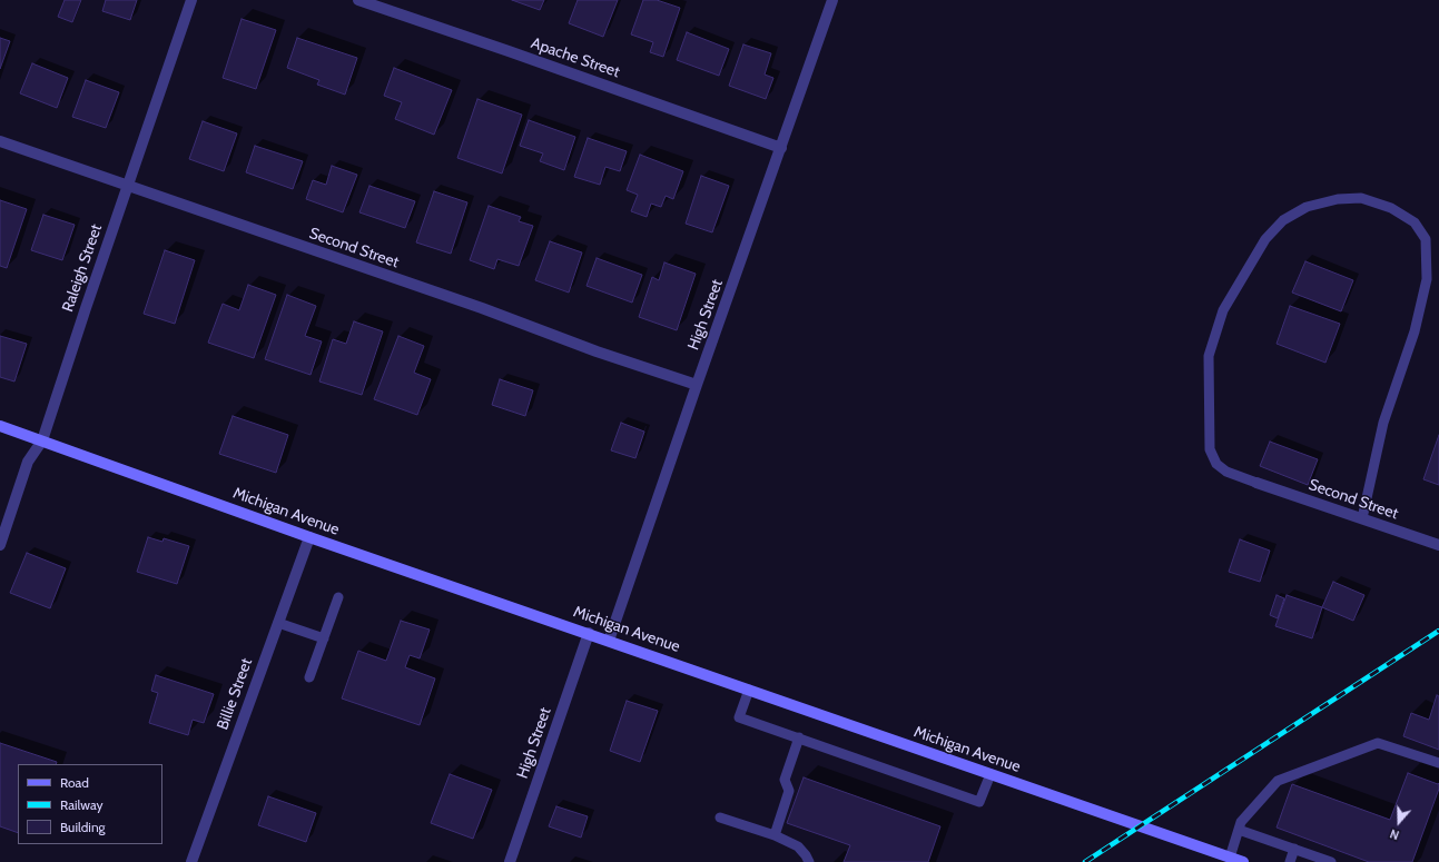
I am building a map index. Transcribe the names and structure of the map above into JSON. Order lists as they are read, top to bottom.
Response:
{
  "streets": {
    "street": [
      "Apache Street",
      "Second Street",
      "Raleigh Street",
      "High Street",
      "Michigan Avenue",
      "Billie Street"
    ]
  },
  "crossings": [
    ["Apache Street", "High Street"],
    ["Second Street", "Raleigh Street"],
    ["Second Street", "High Street"],
    ["Raleigh Street", "Michigan Avenue"],
    ["High Street", "Michigan Avenue"],
    ["Michigan Avenue", "Billie Street"]
  ],
  "legend": ["Road", "Railway", "Building"],
  "north": "bottom"
}
